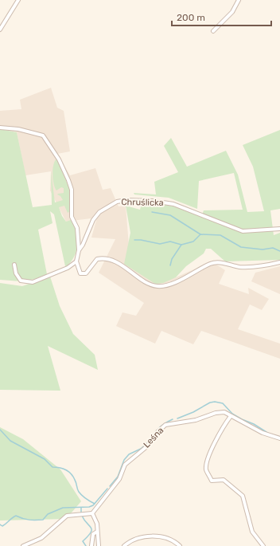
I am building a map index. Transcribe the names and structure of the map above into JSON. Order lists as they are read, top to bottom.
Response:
{
  "streets": {
    "street": ["Chruślicka", "Leśna"]
  },
  "scale_bar": "200 m"
}
